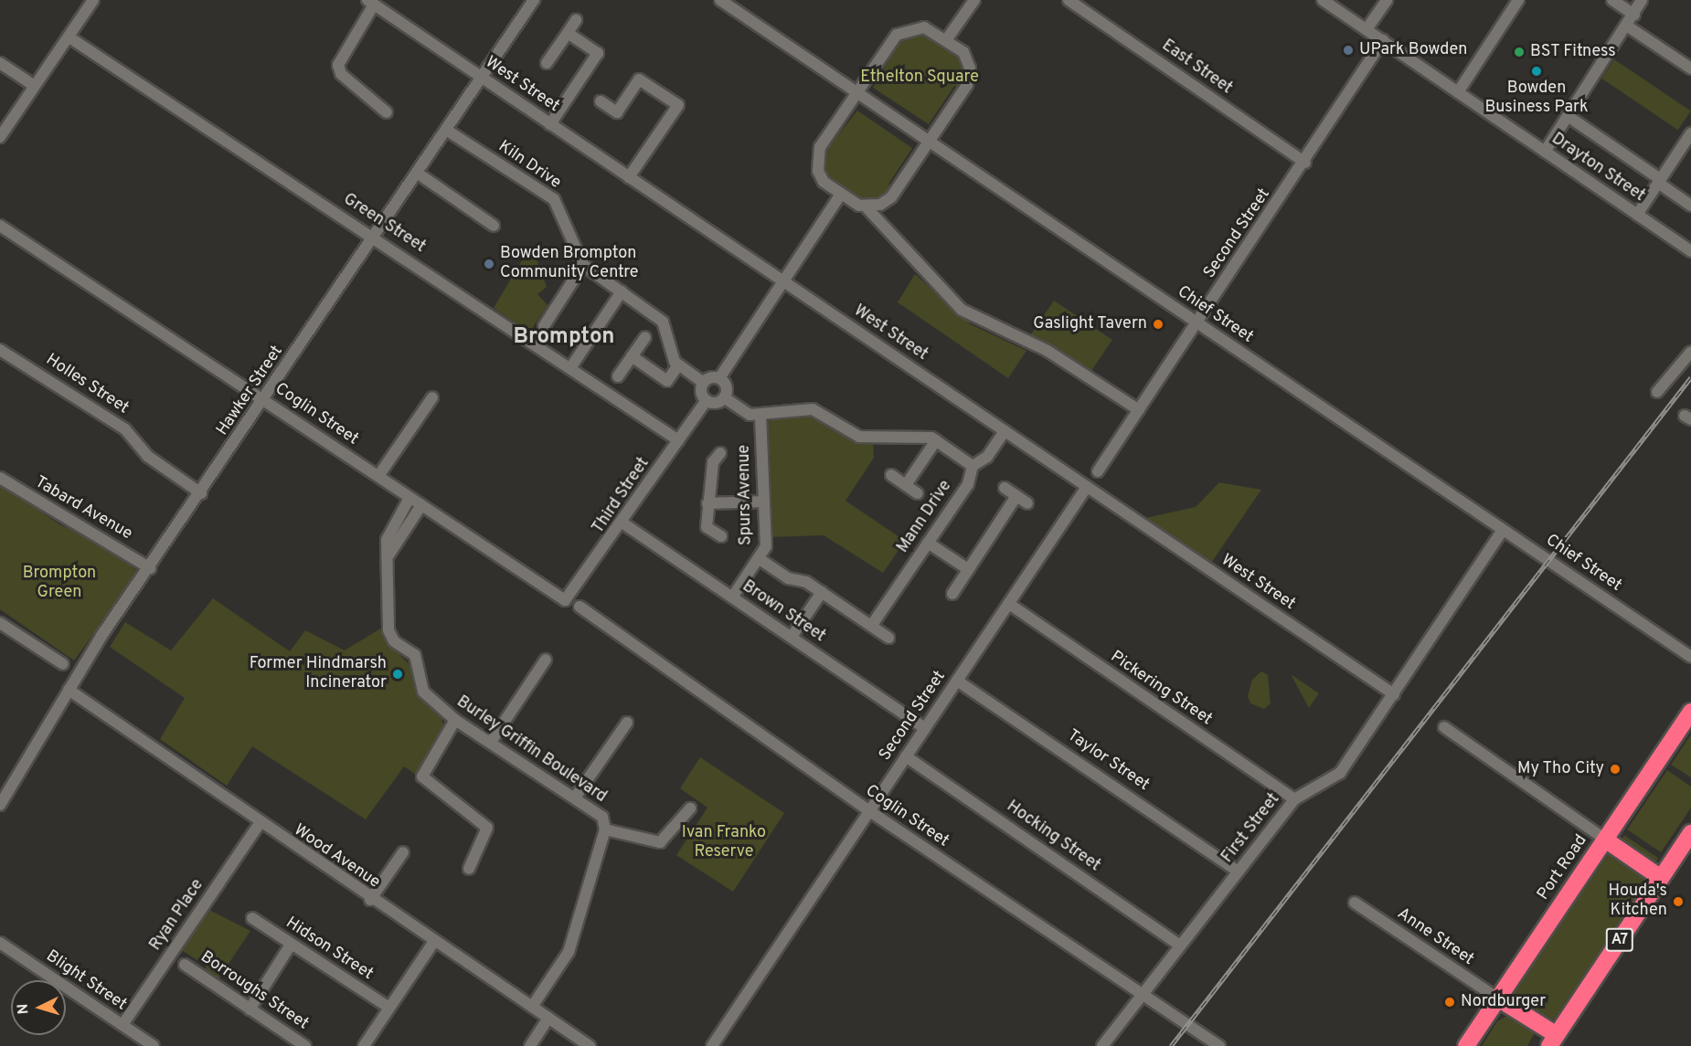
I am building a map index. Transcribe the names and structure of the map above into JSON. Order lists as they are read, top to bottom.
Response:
{
  "streets": {
    "highway": ["Port Road", "A7"],
    "street": [
      "East Street",
      "West Street",
      "Kiln Drive",
      "Drayton Street",
      "Green Street",
      "Second Street",
      "Chief Street",
      "Holles Street",
      "Hawker Street",
      "Coglin Street",
      "Spurs Avenue",
      "Third Street",
      "Tabard Avenue",
      "Mann Drive",
      "Brown Street",
      "Pickering Street",
      "Burley Griffin Boulevard",
      "Taylor Street",
      "First Street",
      "Hocking Street",
      "Wood Avenue",
      "Ryan Place",
      "Anne Street",
      "Hidson Street",
      "Blight Street",
      "Borroughs Street"
    ]
  },
  "crossings": [
    ["East Street", "Second Street"],
    ["West Street", "Second Street"],
    ["West Street", "Hawker Street"],
    ["West Street", "Mann Drive"],
    ["West Street", "First Street"],
    ["Kiln Drive", "Hawker Street"],
    ["Drayton Street", "Second Street"],
    ["Green Street", "Hawker Street"],
    ["Green Street", "Third Street"],
    ["Second Street", "Chief Street"],
    ["Second Street", "Coglin Street"],
    ["Second Street", "Brown Street"],
    ["Second Street", "Pickering Street"],
    ["Second Street", "Taylor Street"],
    ["Second Street", "Hocking Street"],
    ["Chief Street", "First Street"],
    ["Holles Street", "Hawker Street"],
    ["Hawker Street", "Coglin Street"],
    ["Hawker Street", "Tabard Avenue"],
    ["Hawker Street", "Wood Avenue"],
    ["Coglin Street", "Third Street"],
    ["Coglin Street", "Burley Griffin Boulevard"],
    ["Coglin Street", "First Street"],
    ["Spurs Avenue", "Brown Street"],
    ["Third Street", "Brown Street"],
    ["Pickering Street", "First Street"],
    ["Burley Griffin Boulevard", "Wood Avenue"],
    ["Taylor Street", "First Street"],
    ["First Street", "Hocking Street"],
    ["Wood Avenue", "Ryan Place"],
    ["Port Road", "Anne Street"],
    ["Ryan Place", "Blight Street"]
  ],
  "districts": ["Brompton"],
  "parks": ["Ethelton Square", "Brompton Green", "Ivan Franko Reserve"],
  "places": [
    "UPark Bowden",
    "BST Fitness",
    "Bowden Business Park",
    "Bowden Brompton Community Centre",
    "Gaslight Tavern",
    "Former Hindmarsh Incinerator",
    "My Tho City",
    "Houda's Kitchen",
    "Nordburger"
  ],
  "north": "left"
}
